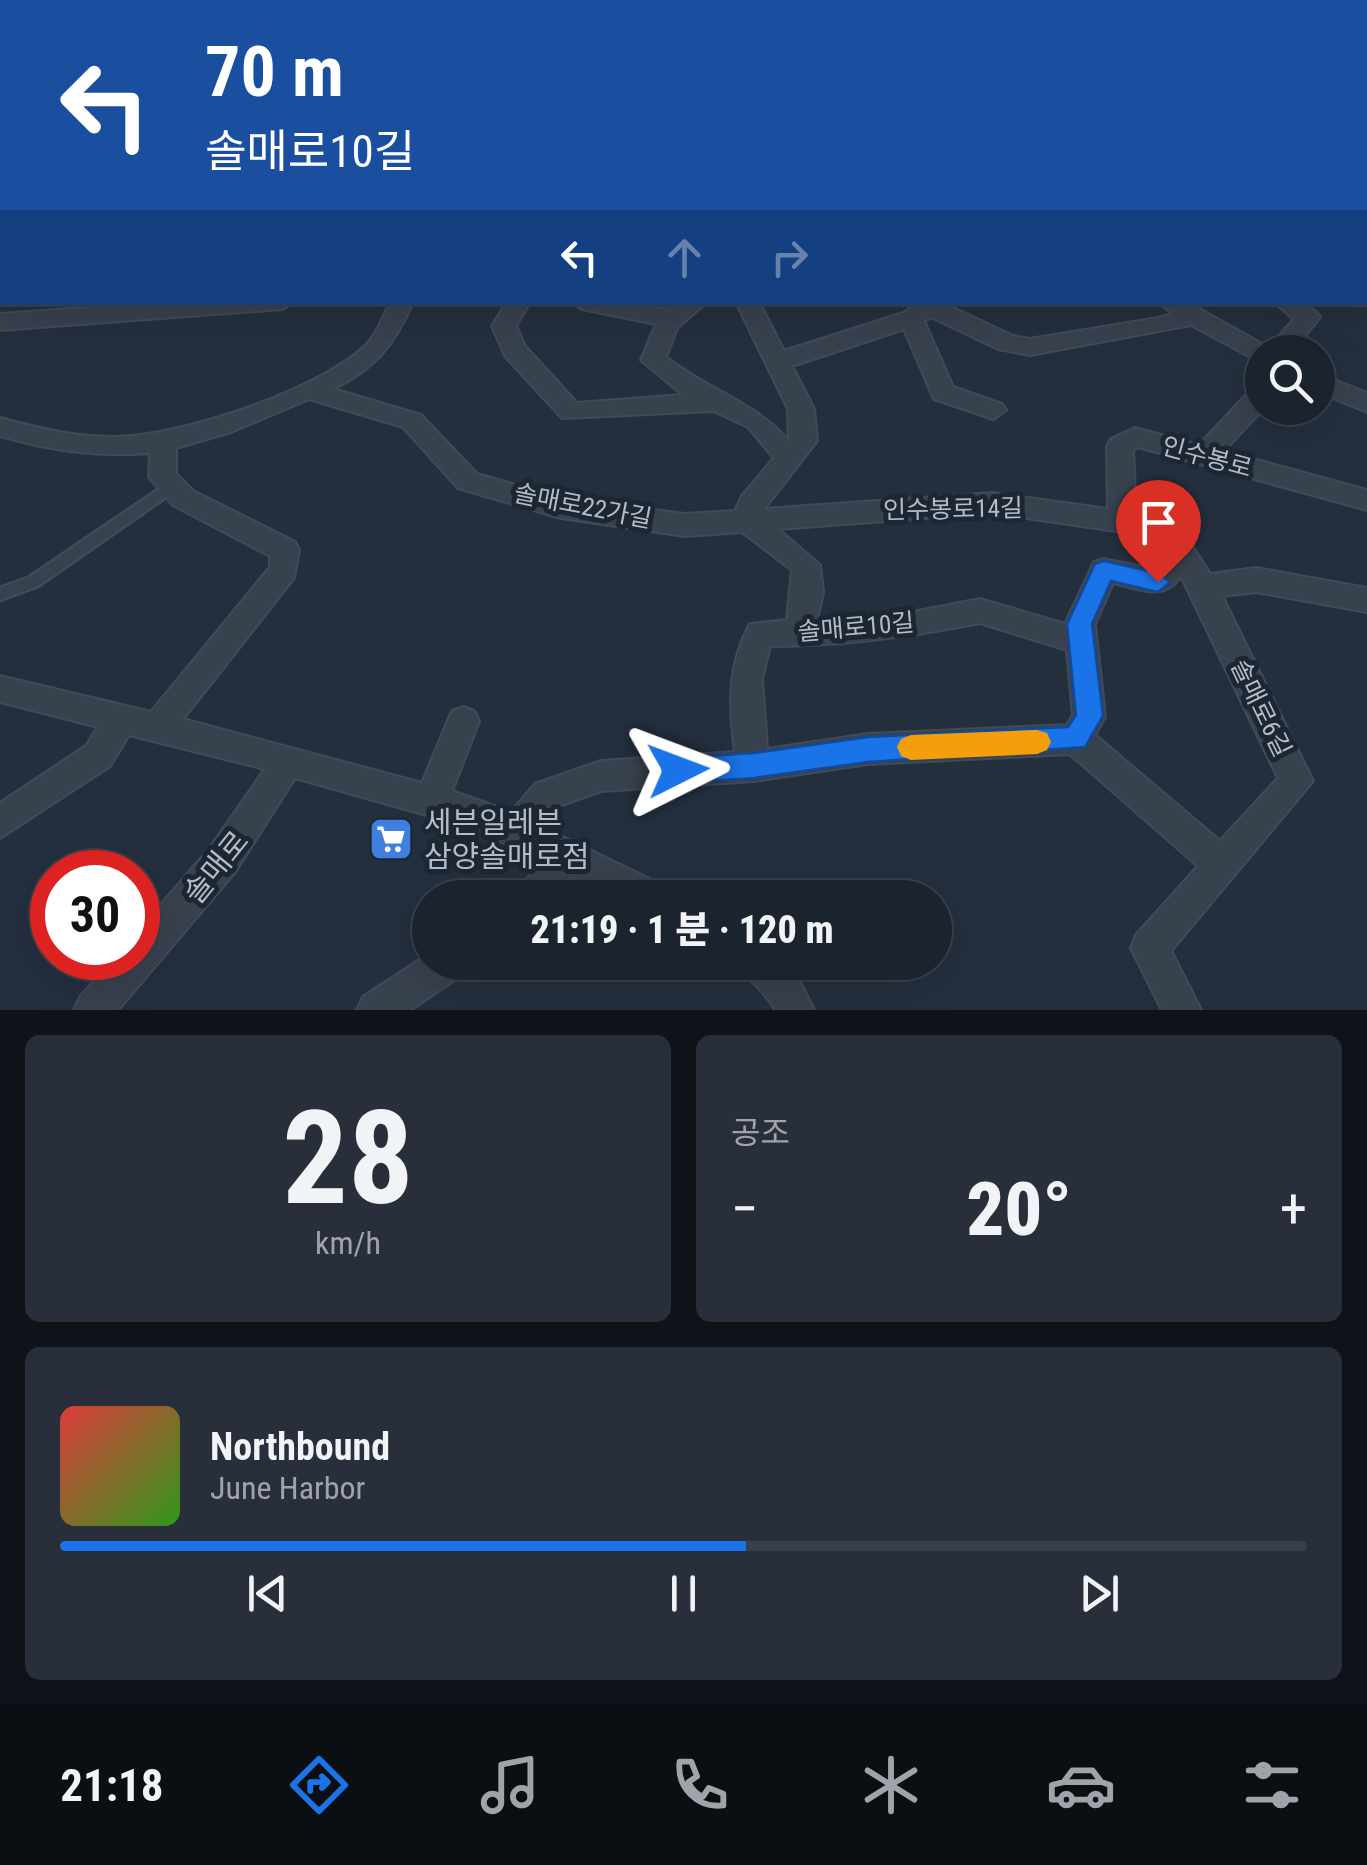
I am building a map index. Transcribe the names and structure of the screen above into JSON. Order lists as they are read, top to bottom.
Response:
{
  "streets": {
    "street": [
      "인수봉로",
      "솔매로22가길",
      "인수봉로14길",
      "솔매로10길",
      "솔매로6길",
      "솔매로"
    ]
  },
  "crossings": [
    ["인수봉로", "인수봉로14길"],
    ["솔매로22가길", "인수봉로14길"],
    ["인수봉로14길", "솔매로6길"]
  ],
  "places": {
    "supermarket": ["세븐일레븐 삼양솔매로점"]
  },
  "page": {
    "turn": ["70 m", "솔매로10길"],
    "limit": "30",
    "trip": "21:19 · 1 분 · 120 m",
    "tile": [
      ["28", "km/h"],
      "공조"
    ],
    "heat": ["−", "20°", "+"],
    "song": ["Northbound", "June Harbor"],
    "tabs": "21:18"
  }
}
